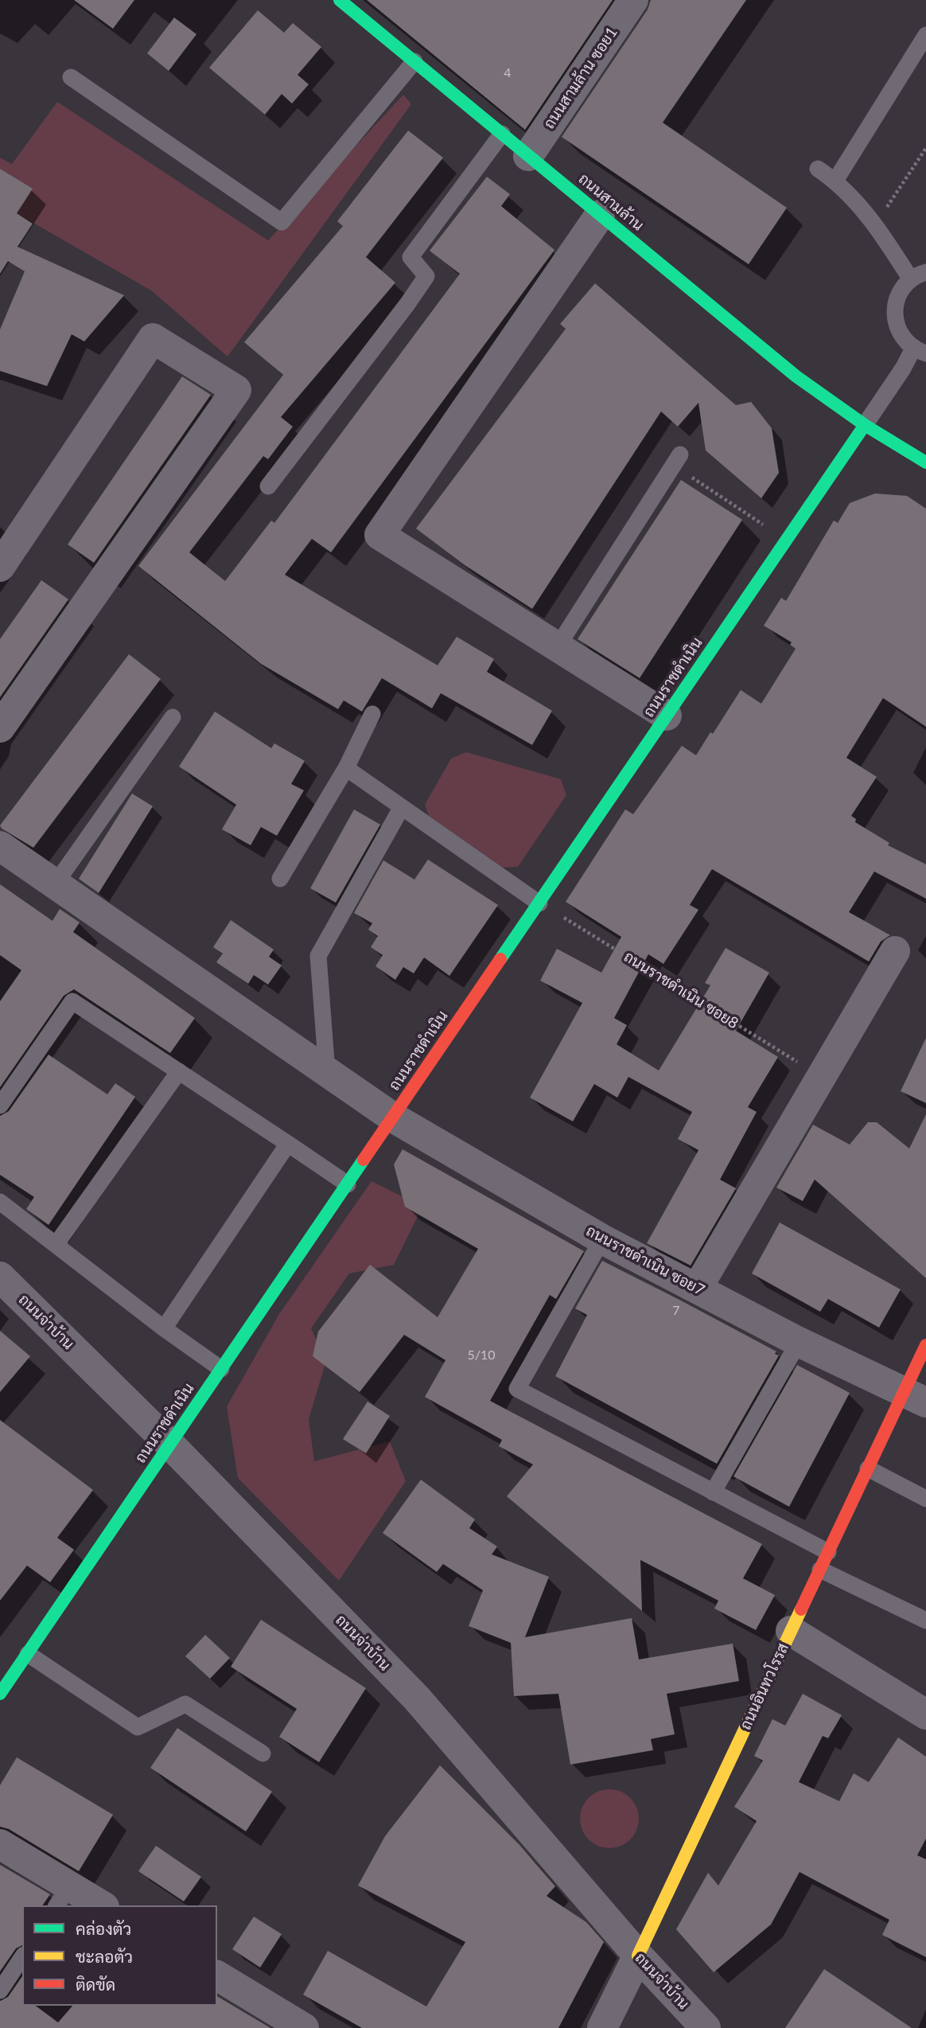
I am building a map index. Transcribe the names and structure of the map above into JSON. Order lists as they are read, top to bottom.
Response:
{
  "streets": {
    "street": [
      "ถนนสามล้าน ซอย1",
      "ถนนสามล้าน",
      "ถนนราชดำเนิน",
      "ถนนราชดำเนิน ซอย7",
      "ถนนจ่าบ้าน",
      "ถนนอินทวโรรส"
    ],
    "path": ["ถนนราชดำเนิน ซอย8"]
  },
  "crossings": [
    ["ถนนสามล้าน ซอย1", "ถนนสามล้าน"],
    ["ถนนสามล้าน", "ถนนราชดำเนิน"],
    ["ถนนราชดำเนิน", "ถนนราชดำเนิน ซอย8"],
    ["ถนนราชดำเนิน", "ถนนราชดำเนิน ซอย7"],
    ["ถนนราชดำเนิน", "ถนนจ่าบ้าน"],
    ["ถนนราชดำเนิน ซอย7", "ถนนอินทวโรรส"],
    ["ถนนจ่าบ้าน", "ถนนอินทวโรรส"]
  ],
  "house_numbers": ["4", "7", "5/10"],
  "legend": ["คล่องตัว", "ชะลอตัว", "ติดขัด"]
}
